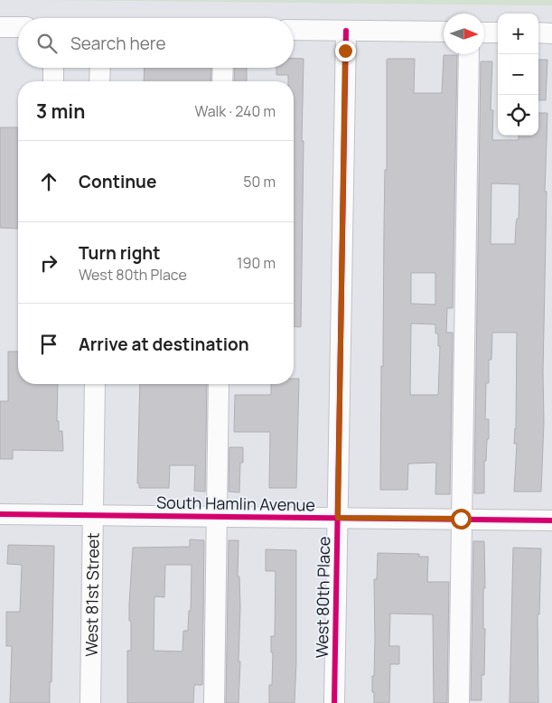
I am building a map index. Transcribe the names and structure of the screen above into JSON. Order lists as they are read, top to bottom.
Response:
{
  "streets": {
    "street": ["South Hamlin Avenue", "West 81st Street", "West 80th Place"]
  },
  "crossings": [
    ["South Hamlin Avenue", "West 81st Street"],
    ["South Hamlin Avenue", "West 80th Place"]
  ],
  "north": "right",
  "page": {
    "map_buttons": ["+", "−"],
    "search": "Search here",
    "heading": ["3 min", "Walk · 240 m"],
    "list": [
      ["Continue", "50 m"],
      ["Turn right", "West 80th Place", "190 m"],
      "Arrive at destination"
    ]
  }
}
